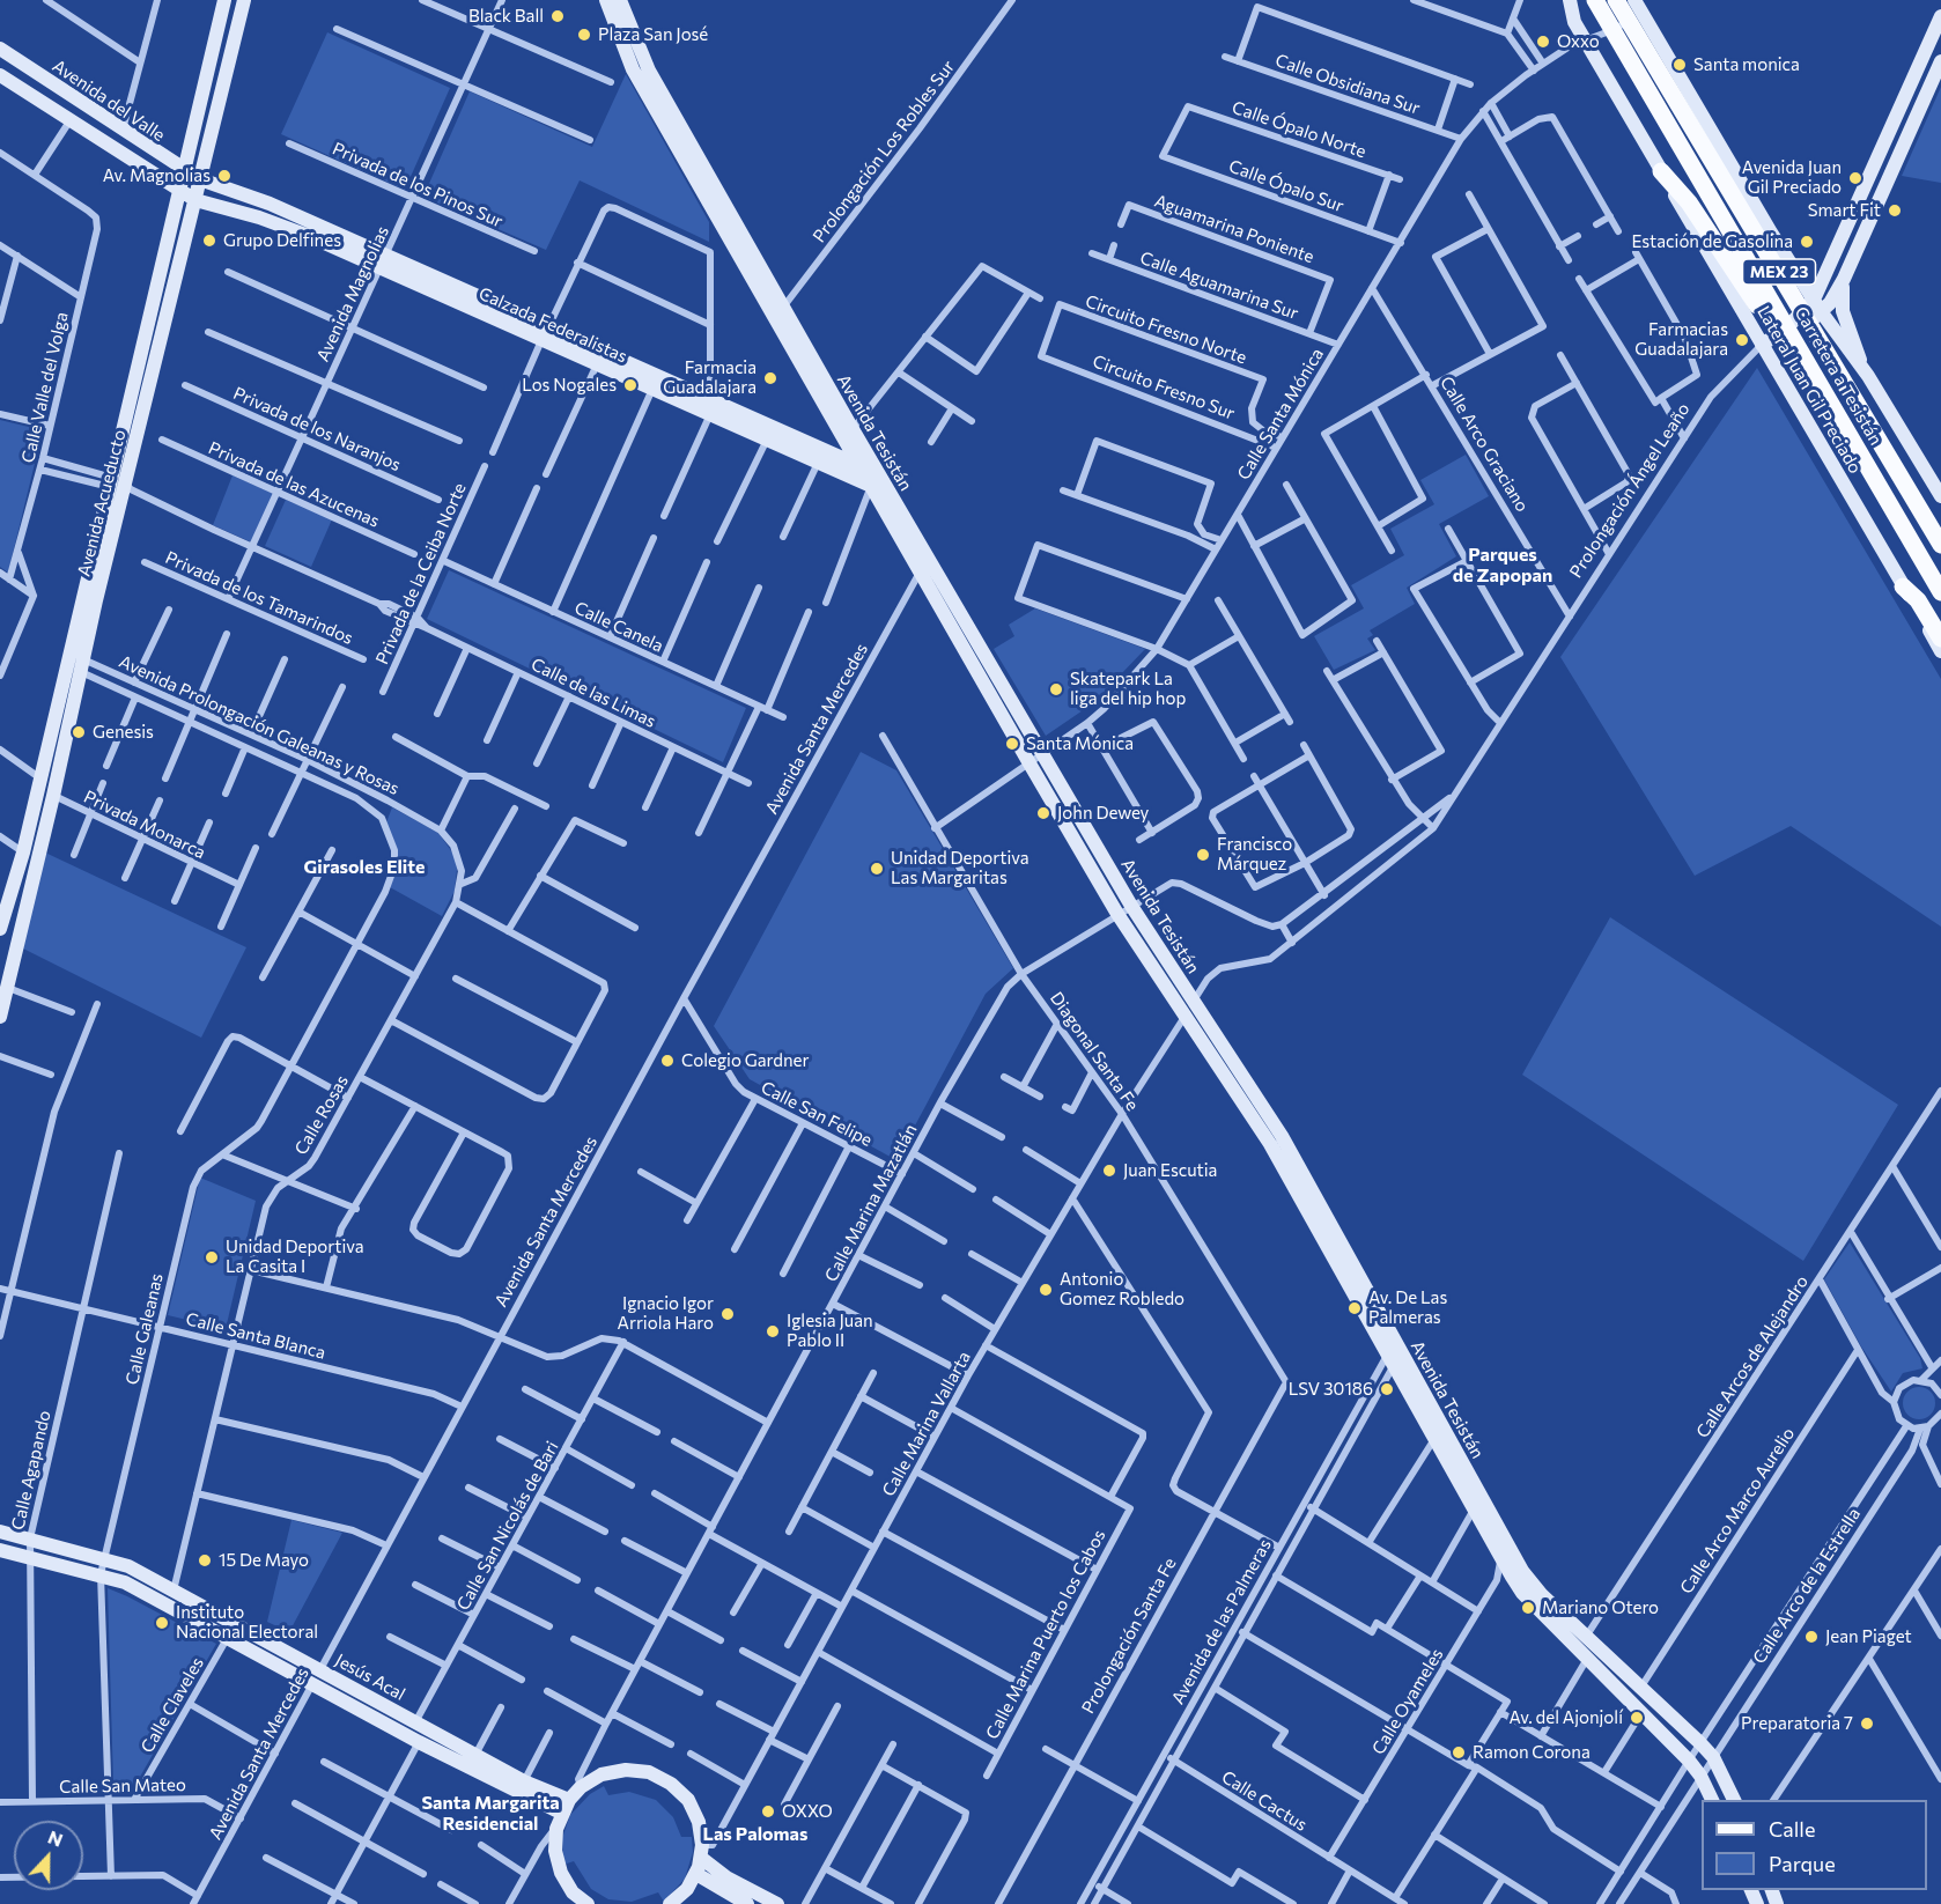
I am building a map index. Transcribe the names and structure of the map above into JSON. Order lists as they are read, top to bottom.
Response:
{
  "streets": {
    "main road": ["MEX 23", "Carretera a Tesistán"],
    "street": [
      "Calle Obsidiana Sur",
      "Avenida del Valle",
      "Calle Ópalo Norte",
      "Prolongación Los Robles Sur",
      "Privada de los Pinos Sur",
      "Calle Ópalo Sur",
      "Aguamarina Poniente",
      "Calle Aguamarina Sur",
      "Avenida Magnolias",
      "Calzada Federalistas",
      "Circuito Fresno Norte",
      "Calle Valle del Volga",
      "Circuito Fresno Sur",
      "Lateral Juan Gil Preciado",
      "Calle Santa Mónica",
      "Privada de los Naranjos",
      "Avenida Tesistán",
      "Calle Arco Graciano",
      "Privada de las Azucenas",
      "Prolongación Ángel Leaño",
      "Avenida Acueducto",
      "Privada de la Ceiba Norte",
      "Privada de los Tamarindos",
      "Calle Canela",
      "Calle de las Limas",
      "Avenida Prolongación Galeanas y Rosas",
      "Avenida Santa Mercedes",
      "Privada Monarca",
      "Diagonal Santa Fe",
      "Calle San Felipe",
      "Calle Rosas",
      "Calle Marina Mazatlán",
      "Calle Galeanas",
      "Calle Santa Blanca",
      "Calle Arcos de Alejandro",
      "Calle Marina Vallarta",
      "Calle Agapando",
      "Calle Arco Marco Aurelio",
      "Calle San Nicolás de Bari",
      "Calle Arco de la Estrella",
      "Avenida de las Palmeras",
      "Calle Marina Puerto los Cabos",
      "Prolongación Santa Fe",
      "Jesús Acal",
      "Calle Oyameles",
      "Calle Claveles",
      "Calle San Mateo",
      "Calle Cactus"
    ]
  },
  "crossings": [
    ["Calle Obsidiana Sur", "Calle Santa Mónica"],
    ["Avenida del Valle", "Calzada Federalistas"],
    ["Avenida del Valle", "Avenida Acueducto"],
    ["Calle Ópalo Norte", "Calle Ópalo Sur"],
    ["Prolongación Los Robles Sur", "Avenida Tesistán"],
    ["Privada de los Pinos Sur", "Avenida Magnolias"],
    ["Calle Ópalo Sur", "Calle Santa Mónica"],
    ["Aguamarina Poniente", "Calle Aguamarina Sur"],
    ["Calle Aguamarina Sur", "Calle Santa Mónica"],
    ["Avenida Magnolias", "Calzada Federalistas"],
    ["Avenida Magnolias", "Privada de los Naranjos"],
    ["Avenida Magnolias", "Privada de las Azucenas"],
    ["Avenida Magnolias", "Privada de los Tamarindos"],
    ["Avenida Magnolias", "Calle de las Limas"],
    ["Calzada Federalistas", "Avenida Tesistán"],
    ["Calzada Federalistas", "Avenida Acueducto"],
    ["Circuito Fresno Norte", "Circuito Fresno Sur"],
    ["Circuito Fresno Norte", "Calle Santa Mónica"],
    ["Carretera a Tesistán", "Calle Santa Mónica"],
    ["Carretera a Tesistán", "Prolongación Ángel Leaño"],
    ["Circuito Fresno Sur", "Calle Santa Mónica"],
    ["Lateral Juan Gil Preciado", "Calle Santa Mónica"],
    ["Lateral Juan Gil Preciado", "Prolongación Ángel Leaño"],
    ["Calle Santa Mónica", "Avenida Tesistán"],
    ["Calle Santa Mónica", "Calle Arco Graciano"],
    ["Calle Santa Mónica", "Diagonal Santa Fe"],
    ["Avenida Tesistán", "Prolongación Ángel Leaño"],
    ["Avenida Tesistán", "Avenida Santa Mercedes"],
    ["Avenida Tesistán", "Calle Marina Mazatlán"],
    ["Avenida Tesistán", "Calle Arcos de Alejandro"],
    ["Avenida Tesistán", "Calle Marina Vallarta"],
    ["Avenida Tesistán", "Calle Arco Marco Aurelio"],
    ["Avenida Tesistán", "Calle Arco de la Estrella"],
    ["Avenida Tesistán", "Avenida de las Palmeras"],
    ["Avenida Tesistán", "Calle Oyameles"],
    ["Calle Arco Graciano", "Prolongación Ángel Leaño"],
    ["Prolongación Ángel Leaño", "Calle Marina Vallarta"],
    ["Avenida Acueducto", "Calle de las Limas"],
    ["Avenida Acueducto", "Avenida Prolongación Galeanas y Rosas"],
    ["Avenida Acueducto", "Privada Monarca"],
    ["Privada de la Ceiba Norte", "Calle Canela"],
    ["Privada de la Ceiba Norte", "Calle de las Limas"],
    ["Avenida Prolongación Galeanas y Rosas", "Calle Rosas"],
    ["Avenida Prolongación Galeanas y Rosas", "Calle Galeanas"],
    ["Avenida Santa Mercedes", "Calle San Felipe"],
    ["Avenida Santa Mercedes", "Calle Santa Blanca"],
    ["Avenida Santa Mercedes", "Jesús Acal"],
    ["Avenida Santa Mercedes", "Calle San Mateo"],
    ["Diagonal Santa Fe", "Calle Marina Mazatlán"],
    ["Diagonal Santa Fe", "Calle Marina Vallarta"],
    ["Diagonal Santa Fe", "Prolongación Santa Fe"],
    ["Calle San Felipe", "Calle Marina Mazatlán"],
    ["Calle Rosas", "Calle Santa Blanca"],
    ["Calle Rosas", "Jesús Acal"],
    ["Calle Galeanas", "Calle Santa Blanca"],
    ["Calle Galeanas", "Jesús Acal"],
    ["Calle Galeanas", "Calle San Mateo"],
    ["Calle Santa Blanca", "Calle Agapando"],
    ["Calle Agapando", "Jesús Acal"],
    ["Calle Agapando", "Calle San Mateo"],
    ["Calle San Nicolás de Bari", "Jesús Acal"],
    ["Avenida de las Palmeras", "Calle Cactus"],
    ["Jesús Acal", "Calle Claveles"],
    ["Calle Oyameles", "Calle Cactus"],
    ["Calle Claveles", "Calle San Mateo"]
  ],
  "districts": [
    "Parques de Zapopan",
    "Girasoles Elite",
    "Santa Margarita Residencial",
    "Las Palomas"
  ],
  "places": [
    "Black Ball",
    "Plaza San José",
    "Oxxo",
    "Santa monica",
    "Av. Magnolias",
    "Avenida Juan Gil Preciado",
    "Smart Fit",
    "Grupo Delfines",
    "Estación de Gasolina",
    "Farmacias Guadalajara",
    "Farmacia Guadalajara",
    "Los Nogales",
    "Skatepark La liga del hip hop",
    "Genesis",
    "Santa Mónica",
    "John Dewey",
    "Francisco Márquez",
    "Unidad Deportiva Las Margaritas",
    "Colegio Gardner",
    "Juan Escutia",
    "Unidad Deportiva La Casita I",
    "Antonio Gomez Robledo",
    "Av. De Las Palmeras",
    "Ignacio Igor Arriola Haro",
    "Iglesia Juan Pablo II",
    "LSV 30186",
    "15 De Mayo",
    "Mariano Otero",
    "Instituto Nacional Electoral",
    "Jean Piaget",
    "Av. del Ajonjolí",
    "Preparatoria 7",
    "Ramon Corona",
    "OXXO"
  ],
  "legend": ["Calle", "Parque"],
  "north": "top"
}
